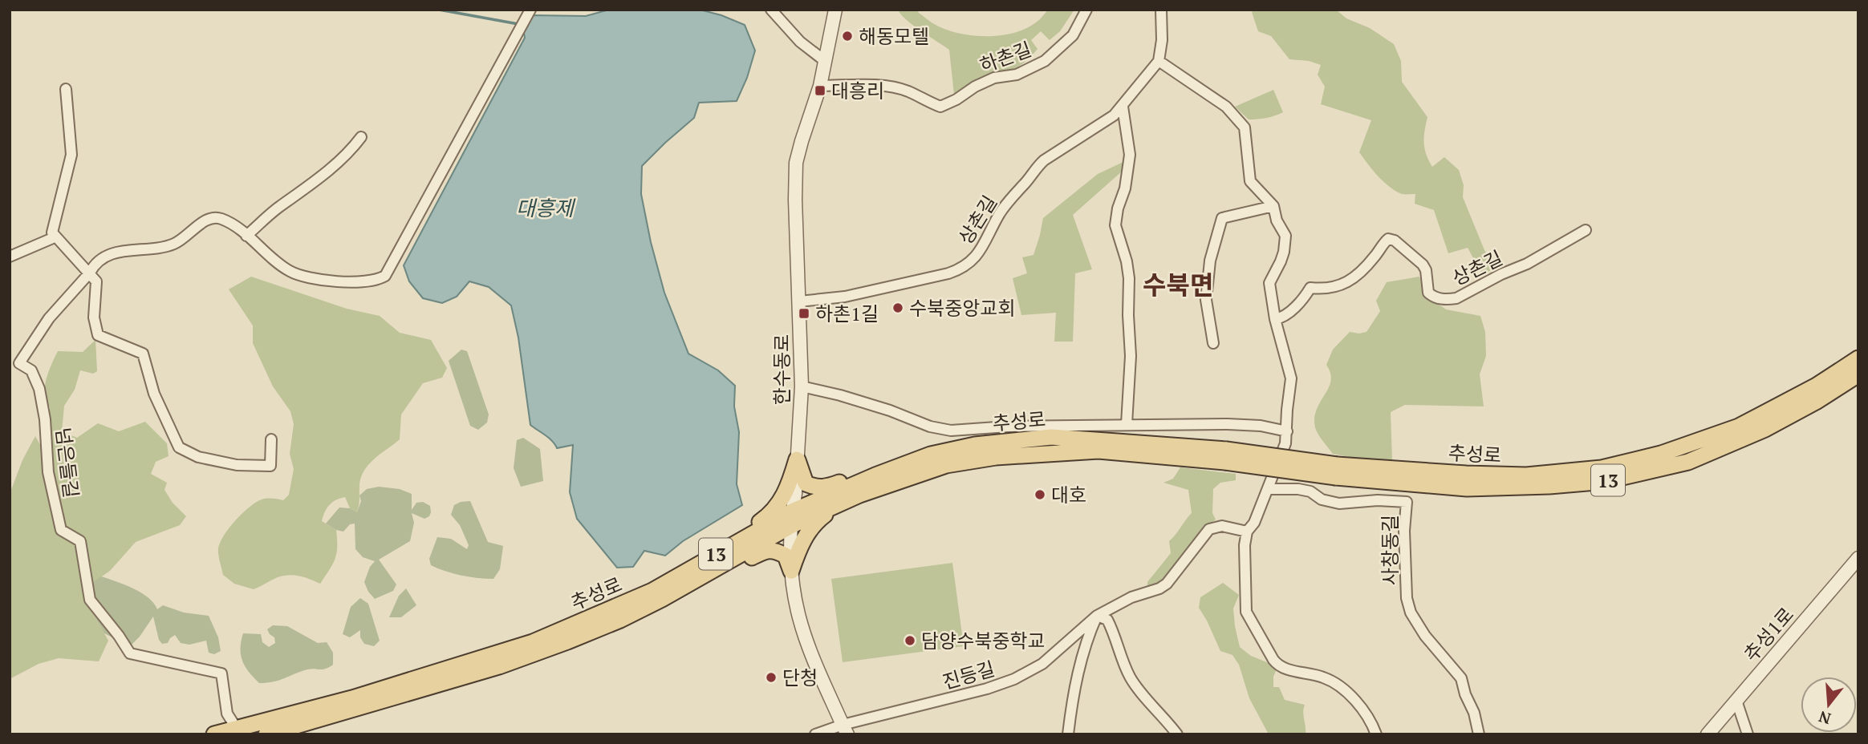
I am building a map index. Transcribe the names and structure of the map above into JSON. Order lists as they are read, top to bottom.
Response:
{
  "streets": {
    "main road": ["추성로", "13"],
    "street": [
      "하촌길",
      "상촌길",
      "한수동로",
      "넘은들길",
      "사창동길",
      "추성1로",
      "진등길"
    ]
  },
  "crossings": [
    ["하촌길", "한수동로"],
    ["상촌길", "한수동로"],
    ["한수동로", "추성로"],
    ["한수동로", "진등길"]
  ],
  "districts": ["수북면"],
  "water": ["대흥제"],
  "places": {
    "other": [
      "해동모텔",
      "수북중앙교회",
      "대호",
      "담양수북중학교",
      "단청"
    ],
    "transit": ["대흥리", "하촌1길"]
  },
  "north": "bottom"
}
